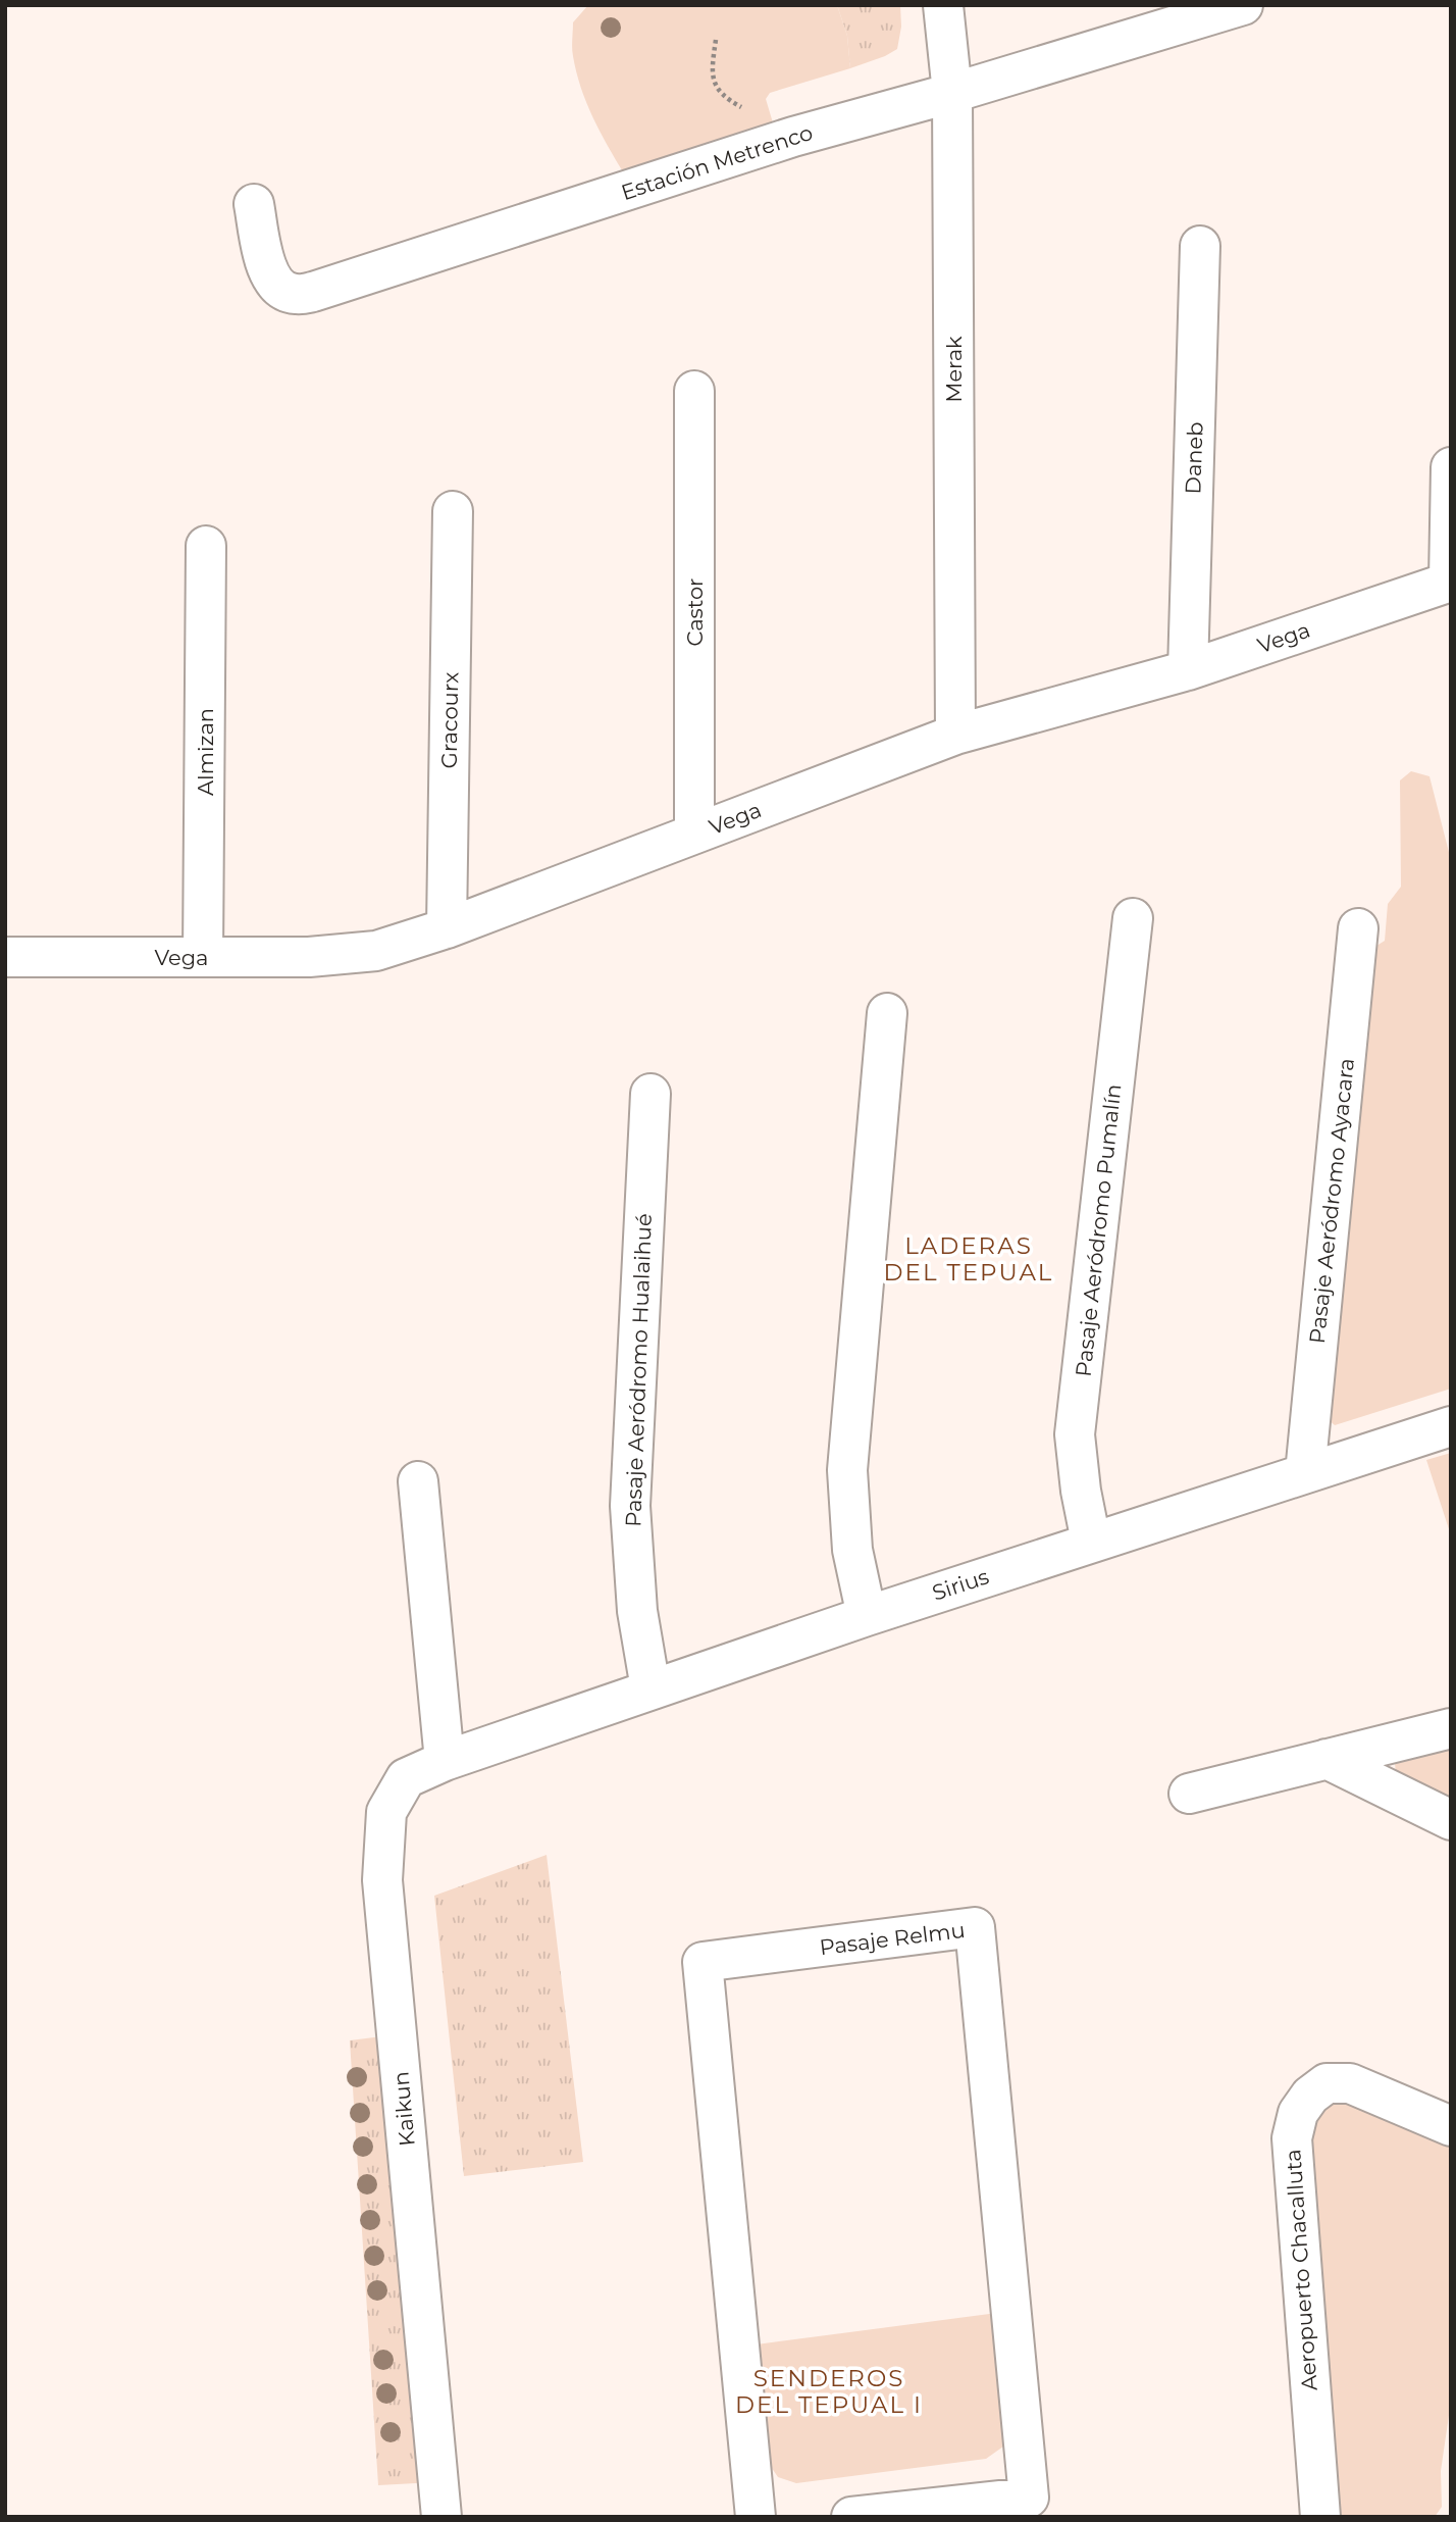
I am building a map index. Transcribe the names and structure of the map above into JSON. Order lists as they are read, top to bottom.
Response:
{
  "streets": {
    "street": [
      "Estación Metrenco",
      "Merak",
      "Daneb",
      "Castor",
      "Vega",
      "Gracourx",
      "Almizan",
      "Pasaje Aeródromo Ayacara",
      "Pasaje Aeródromo Pumalín",
      "Pasaje Aeródromo Hualaihué",
      "Sirius",
      "Pasaje Relmu",
      "Kaikun",
      "Aeropuerto Chacalluta"
    ]
  },
  "crossings": [
    ["Estación Metrenco", "Merak"],
    ["Merak", "Vega"],
    ["Daneb", "Vega"],
    ["Castor", "Vega"],
    ["Vega", "Gracourx"],
    ["Vega", "Almizan"],
    ["Pasaje Aeródromo Ayacara", "Sirius"],
    ["Pasaje Aeródromo Pumalín", "Sirius"],
    ["Pasaje Aeródromo Hualaihué", "Sirius"],
    ["Sirius", "Kaikun"]
  ],
  "districts": ["LADERAS DEL TEPUAL", "SENDEROS DEL TEPUAL I"]
}
